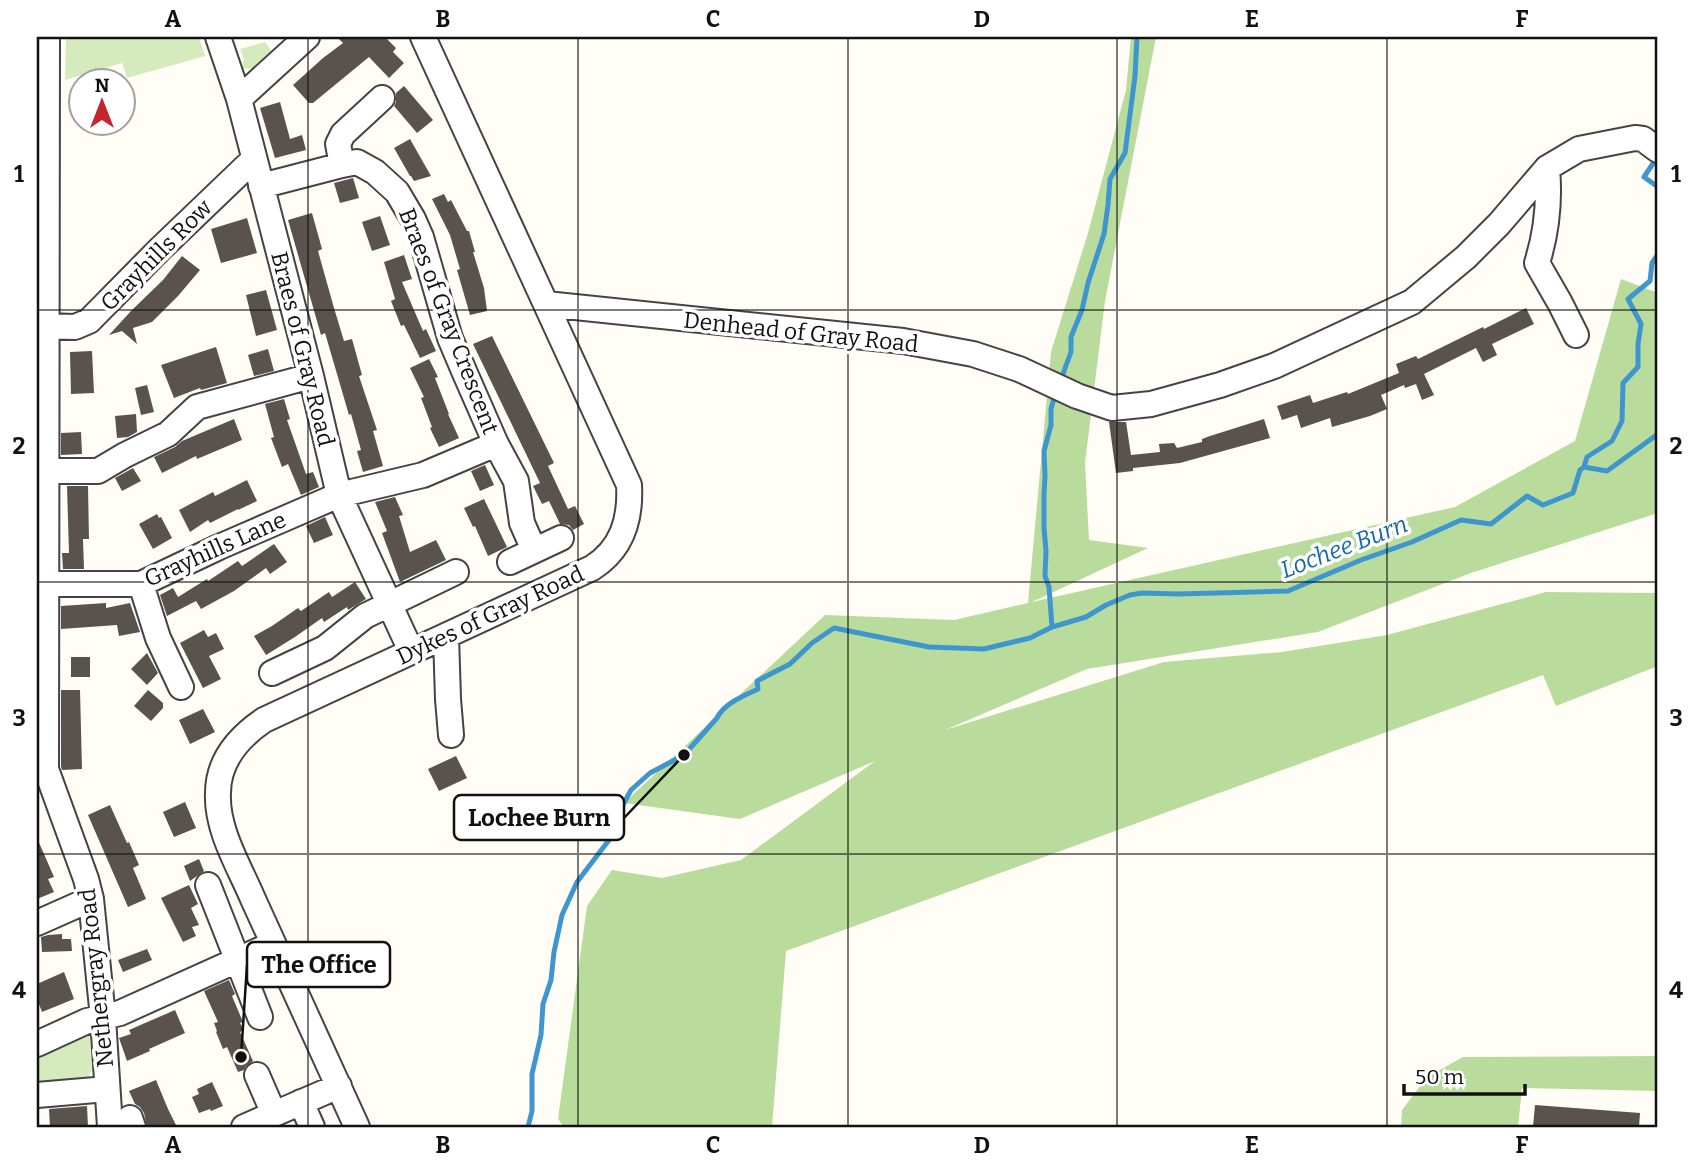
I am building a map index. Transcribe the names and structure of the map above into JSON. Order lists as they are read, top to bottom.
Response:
{
  "streets": {
    "street": [
      "Grayhills Row",
      "Braes of Gray Crescent",
      "Denhead of Gray Road",
      "Braes of Gray Road",
      "Grayhills Lane",
      "Dykes of Gray Road",
      "Nethergray Road"
    ]
  },
  "crossings": [
    ["Grayhills Row", "Braes of Gray Road"],
    ["Grayhills Row", "Nethergray Road"],
    ["Braes of Gray Crescent", "Braes of Gray Road"],
    ["Braes of Gray Crescent", "Grayhills Lane"],
    ["Denhead of Gray Road", "Dykes of Gray Road"],
    ["Braes of Gray Road", "Grayhills Lane"],
    ["Braes of Gray Road", "Dykes of Gray Road"],
    ["Grayhills Lane", "Nethergray Road"]
  ],
  "water": ["Lochee Burn"],
  "places": ["Lochee Burn", "The Office"],
  "scale_bar": "50 m",
  "north": "top",
  "grid": {
    "columns": [
      "A",
      "B",
      "C",
      "D",
      "E",
      "F"
    ],
    "rows": [
      "1",
      "2",
      "3",
      "4"
    ]
  }
}
